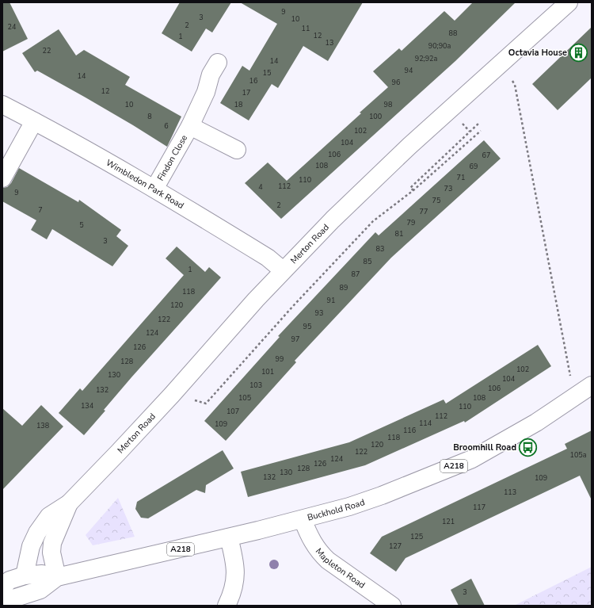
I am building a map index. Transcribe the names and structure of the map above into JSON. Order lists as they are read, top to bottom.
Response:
{
  "streets": {
    "street": [
      "Findon Close",
      "Wimbledon Park Road",
      "Merton Road",
      "A218",
      "Buckhold Road",
      "Mapleton Road"
    ]
  },
  "crossings": [
    ["Findon Close", "Wimbledon Park Road"],
    ["Wimbledon Park Road", "Merton Road"],
    ["Merton Road", "A218"],
    ["Merton Road", "Buckhold Road"],
    ["A218", "Buckhold Road"],
    ["Buckhold Road", "Mapleton Road"]
  ],
  "places": {
    "building": ["Octavia House"],
    "bus stop": ["Broomhill Road"]
  },
  "house_numbers": [
    "9",
    "3",
    "10",
    "2",
    "24",
    "11",
    "88",
    "12",
    "1",
    "13",
    "90;90a",
    "22",
    "92;92a",
    "14",
    "94",
    "15",
    "14",
    "16",
    "96",
    "12",
    "17",
    "10",
    "18",
    "98",
    "8",
    "100",
    "6",
    "102",
    "104",
    "106",
    "67",
    "108",
    "69",
    "71",
    "110",
    "112",
    "4",
    "73",
    "9",
    "75",
    "2",
    "7",
    "77",
    "79",
    "5",
    "81",
    "3",
    "83",
    "85",
    "1",
    "87",
    "89",
    "118",
    "91",
    "120",
    "93",
    "122",
    "95",
    "124",
    "97",
    "126",
    "99",
    "128",
    "102",
    "101",
    "130",
    "104",
    "103",
    "106",
    "132",
    "105",
    "108",
    "134",
    "110",
    "107",
    "112",
    "114",
    "109",
    "138",
    "116",
    "118",
    "120",
    "122",
    "105a",
    "124",
    "126",
    "128",
    "130",
    "132",
    "109",
    "113",
    "117",
    "121",
    "125",
    "127",
    "3"
  ]
}
